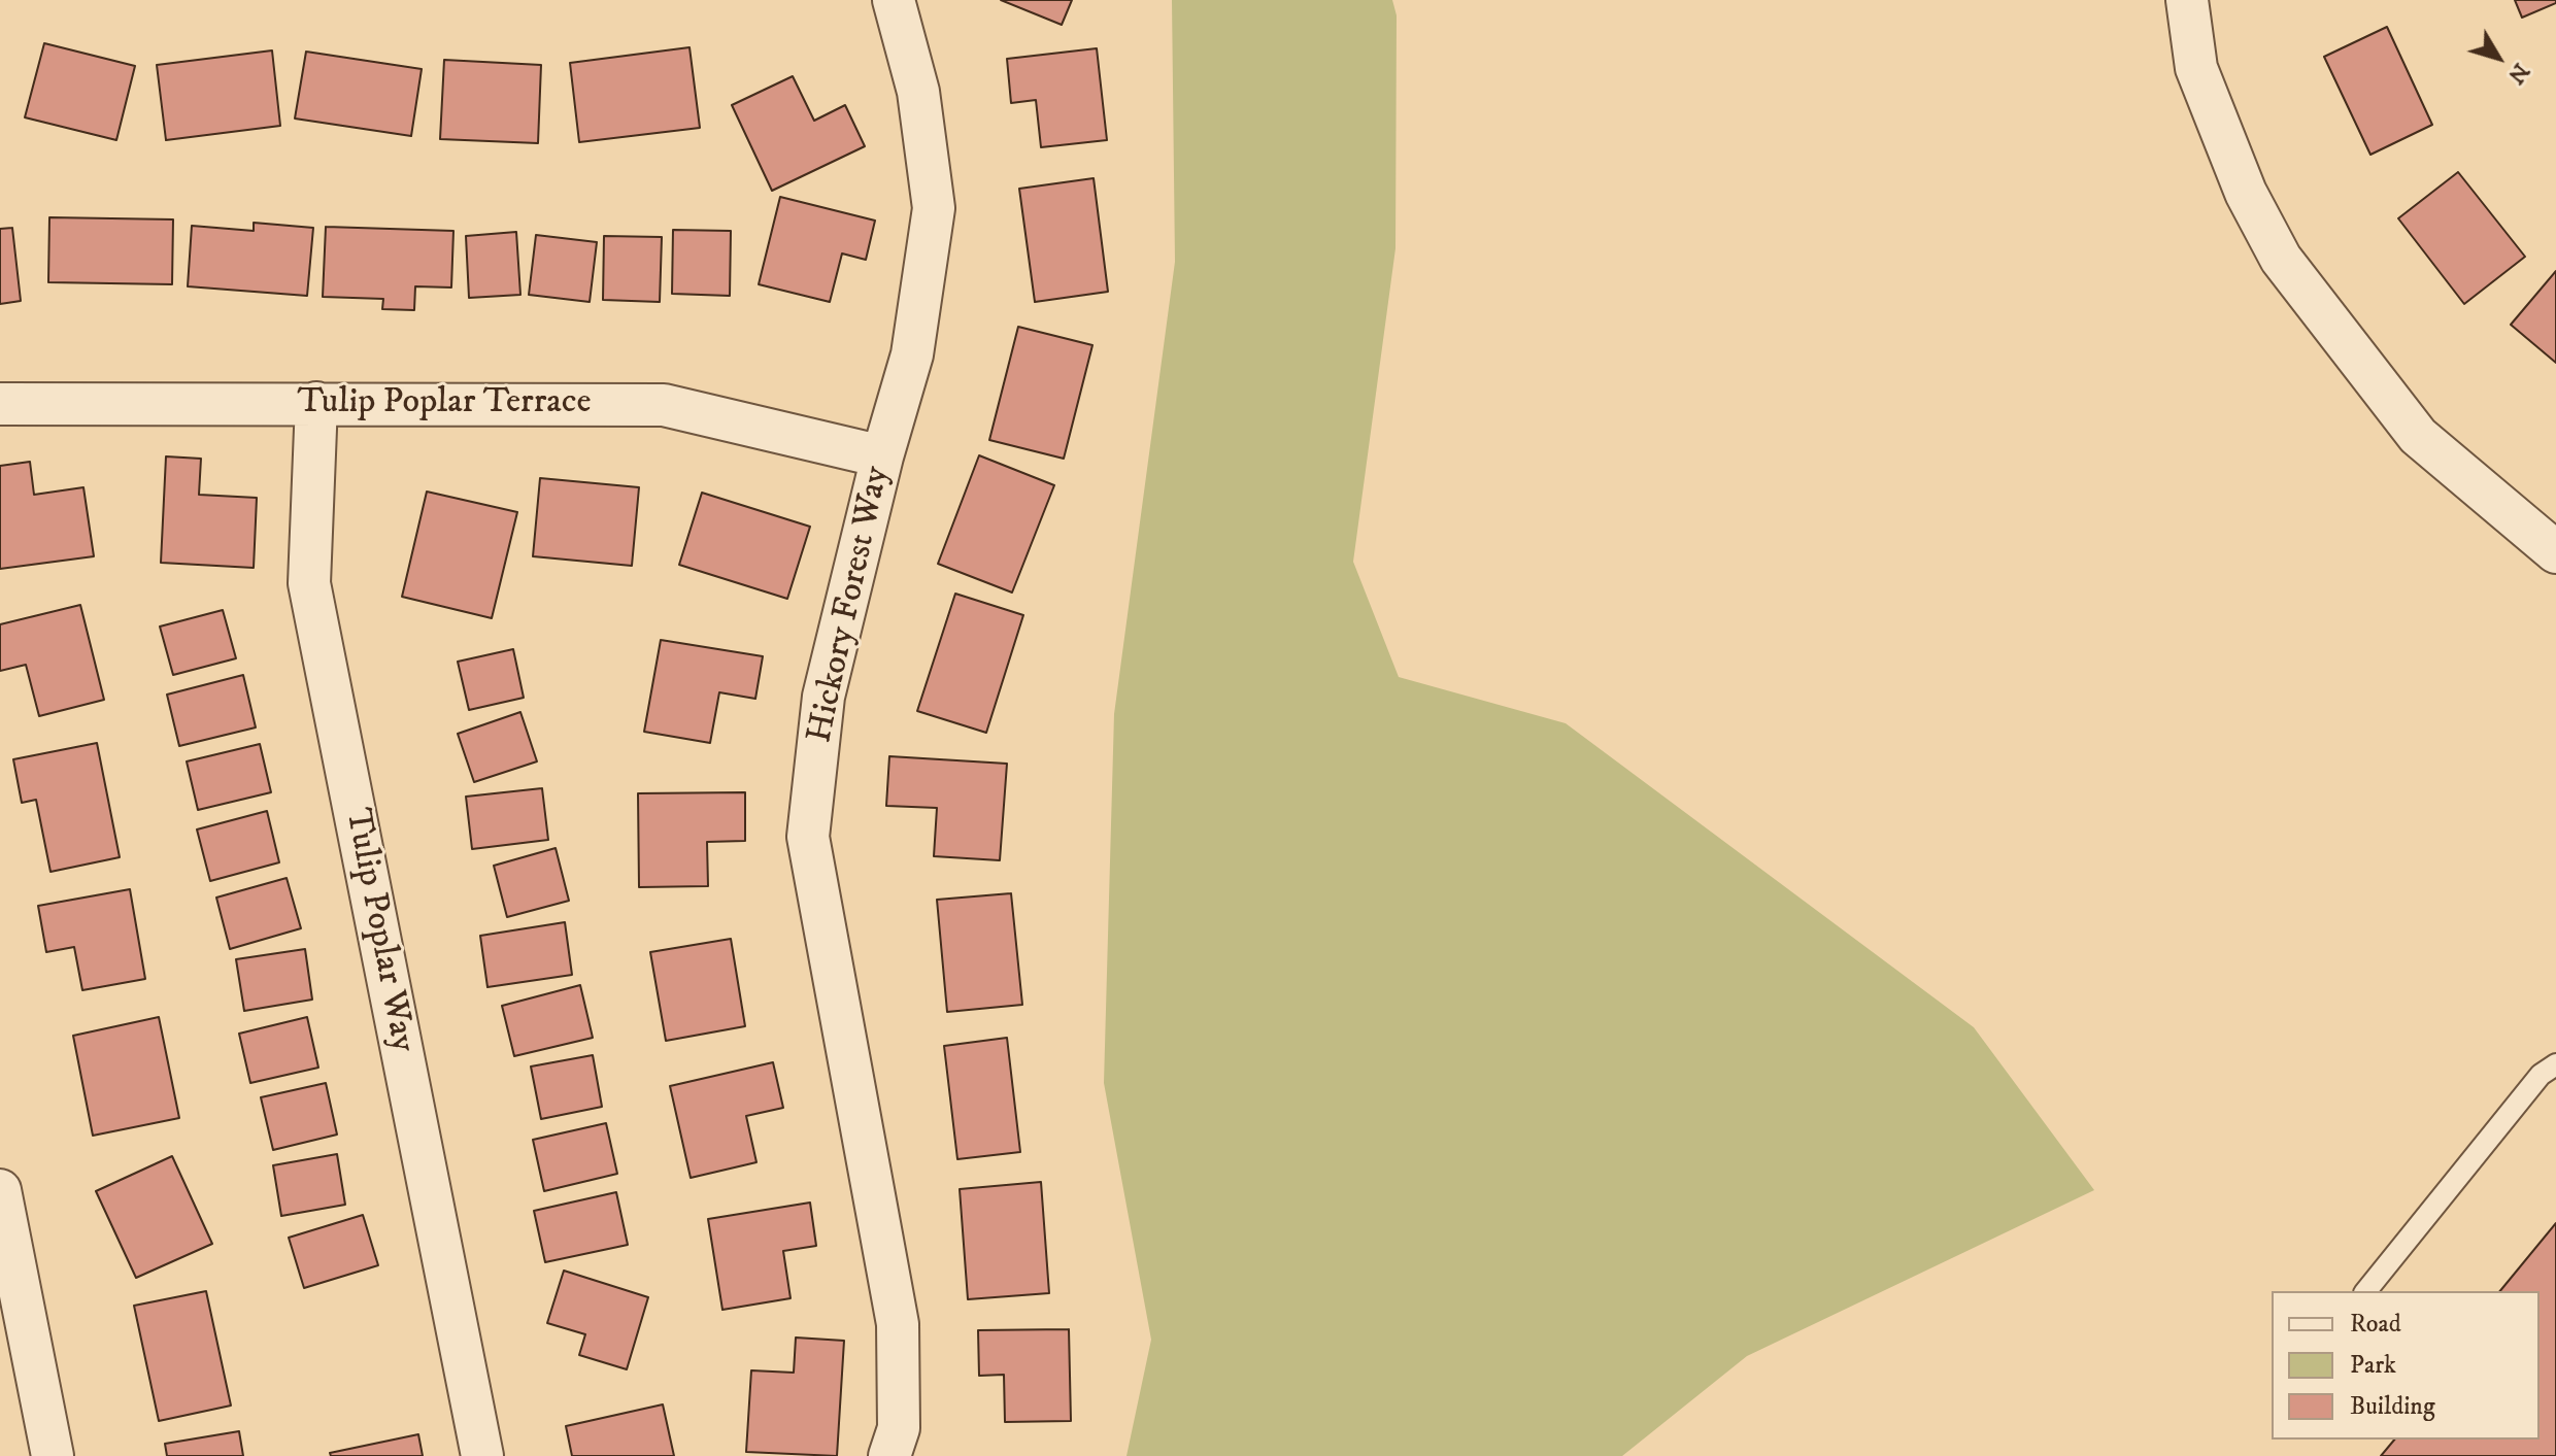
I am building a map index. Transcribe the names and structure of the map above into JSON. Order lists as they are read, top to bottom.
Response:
{
  "streets": {
    "street": ["Tulip Poplar Terrace", "Hickory Forest Way", "Tulip Poplar Way"]
  },
  "crossings": [
    ["Tulip Poplar Terrace", "Hickory Forest Way"],
    ["Tulip Poplar Terrace", "Tulip Poplar Way"]
  ],
  "legend": ["Road", "Park", "Building"],
  "north": "bottom right"
}
